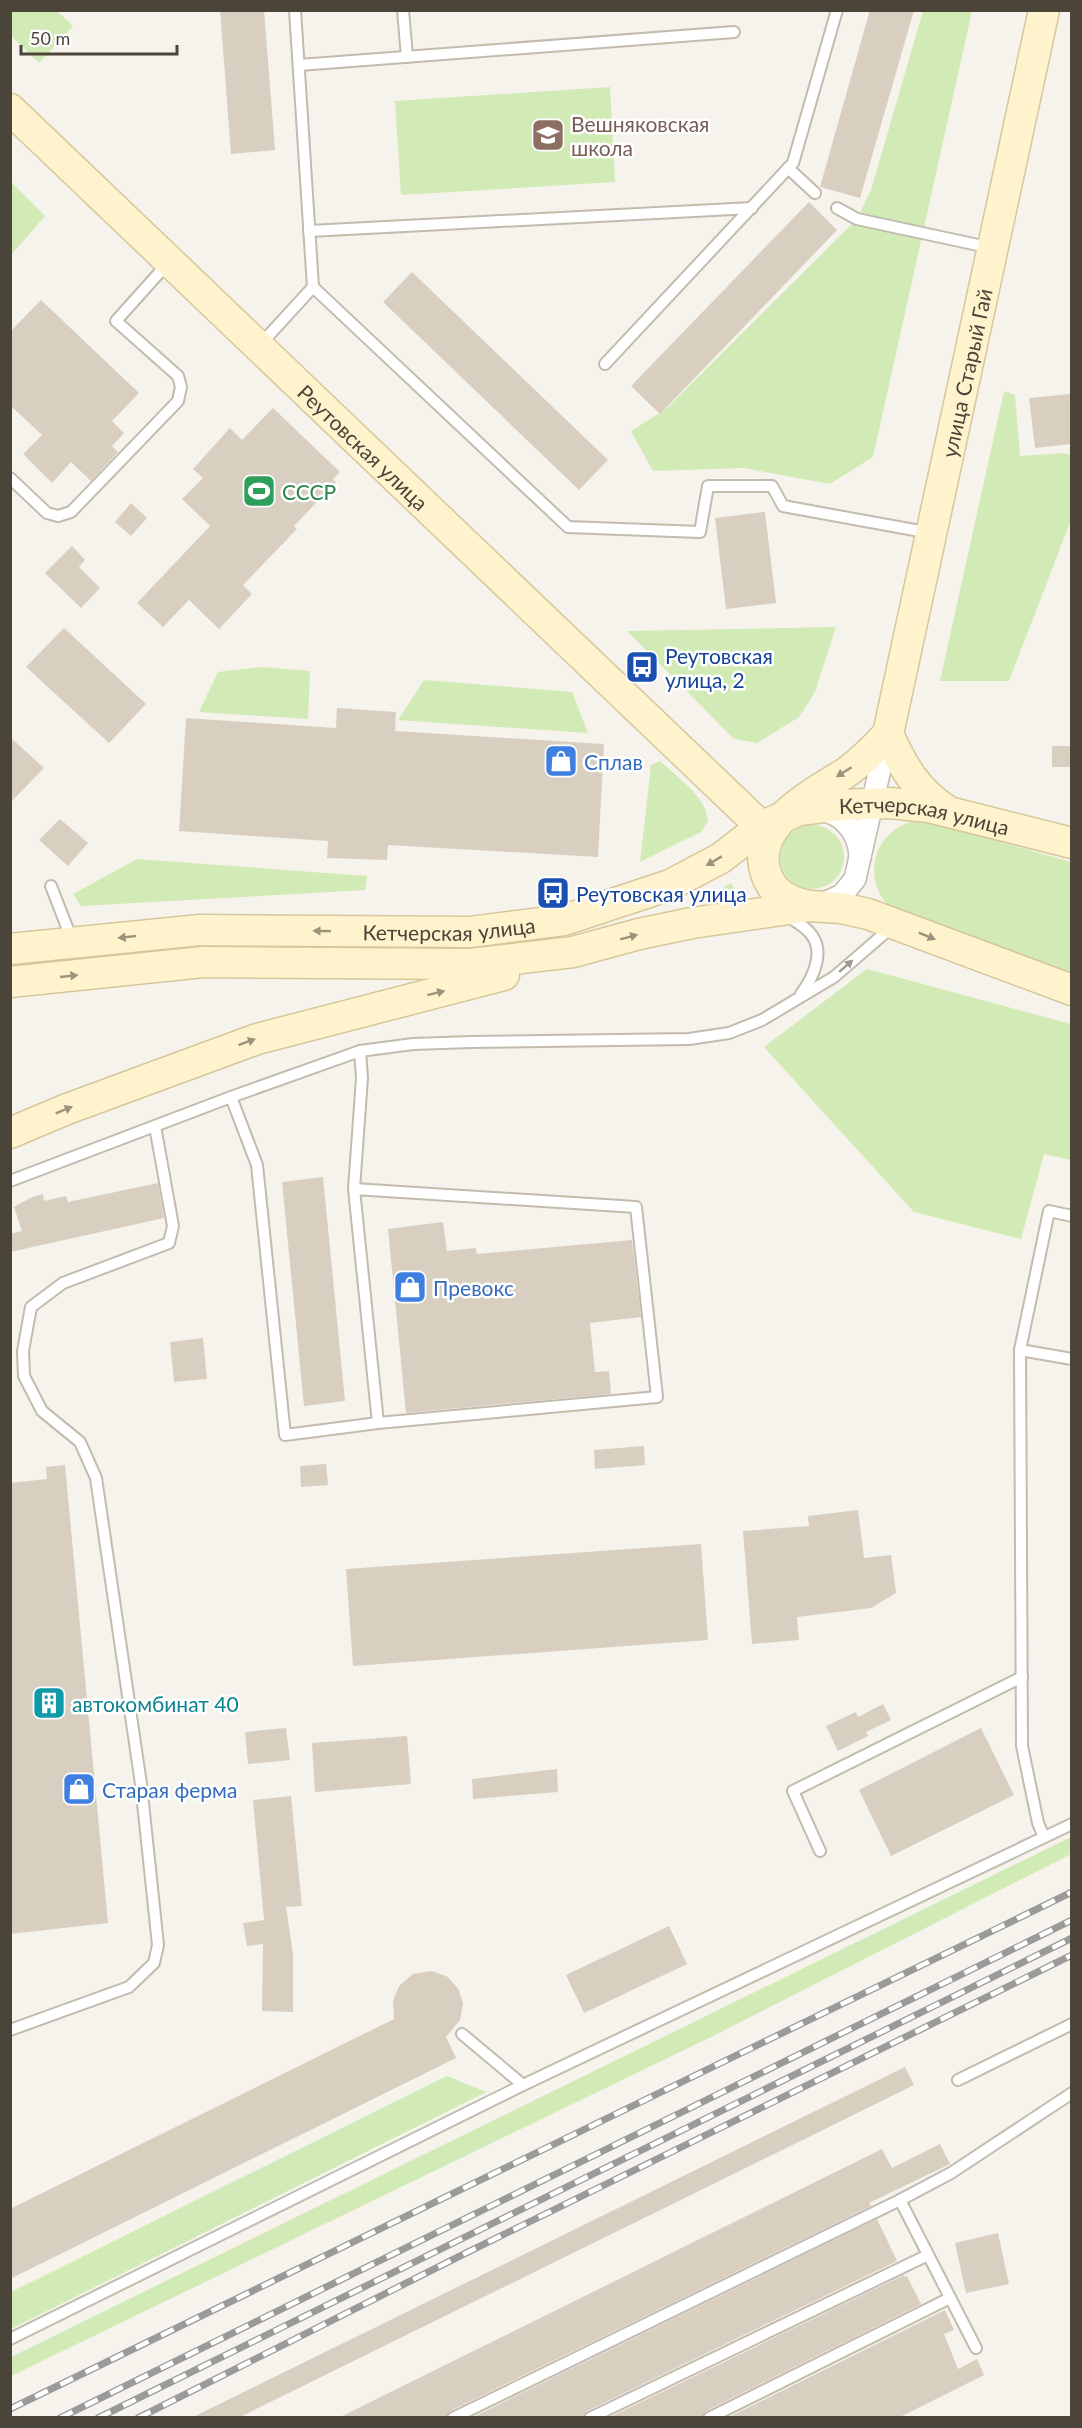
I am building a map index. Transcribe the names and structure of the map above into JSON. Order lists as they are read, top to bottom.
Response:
{
  "streets": {
    "main road": ["улица Старый Гай", "Реутовская улица", "Кетчерская улица"]
  },
  "crossings": [
    ["улица Старый Гай", "Кетчерская улица"],
    ["Реутовская улица", "Кетчерская улица"]
  ],
  "places": {
    "school or university": ["Вешняковская школа"],
    "sports": ["СССР"],
    "bus stop": ["Реутовская улица, 2", "Реутовская улица"],
    "shop": ["Сплав", "Превокс", "Старая ферма"],
    "building": ["автокомбинат 40"]
  },
  "scale_bar": "50 m"
}
